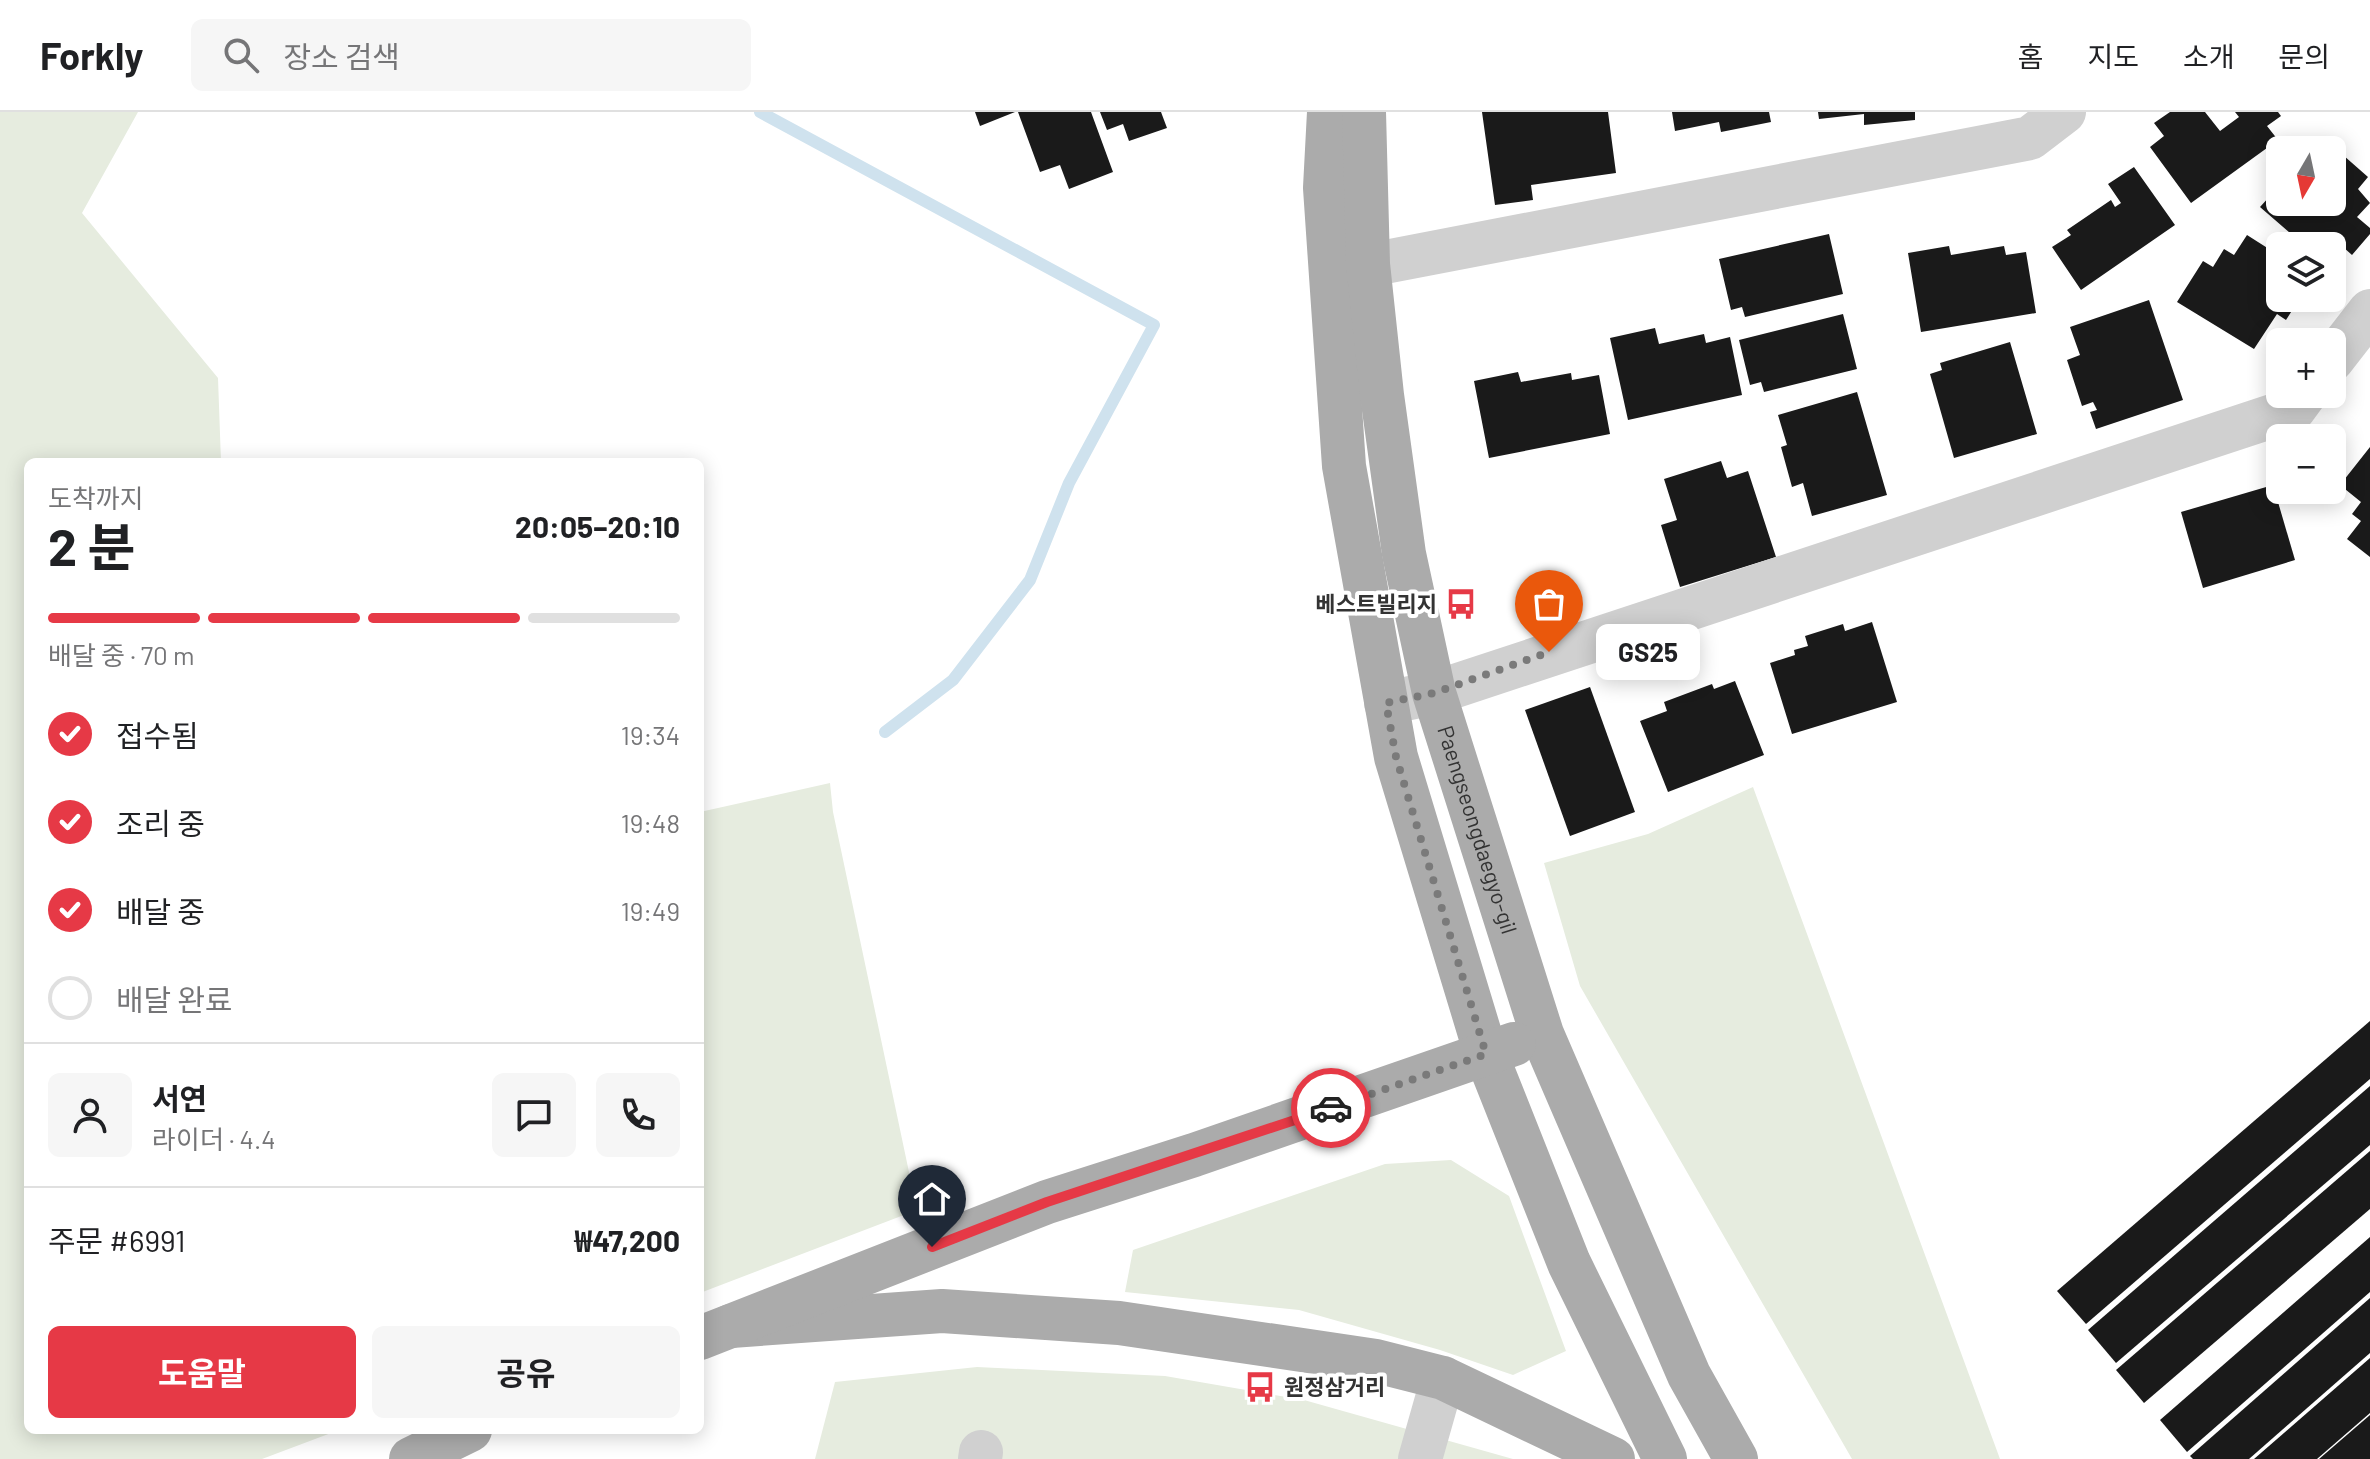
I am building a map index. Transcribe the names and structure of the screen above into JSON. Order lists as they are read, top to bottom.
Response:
{
  "streets": {
    "main road": ["Paengseongdaegyo-gil"]
  },
  "places": {
    "bus stop": ["베스트빌리지", "원정삼거리"],
    "other": ["GS25"]
  },
  "north": "bottom",
  "page": {
    "header": "Forkly",
    "search": "장소 검색",
    "nav": [
      "홈",
      "지도",
      "소개",
      "문의"
    ],
    "map_buttons": ["+", "−"],
    "heading": ["2 분", "도착까지", "20:05–20:10"],
    "panel": [
      "서연",
      "라이더 · 4.4",
      "주문 #6991",
      "₩47,200"
    ],
    "bar": "배달 중 · 70 m",
    "bubble": "GS25",
    "list": [
      ["접수됨", "19:34"],
      ["조리 중", "19:48"],
      ["배달 중", "19:49"],
      "배달 완료"
    ],
    "buttons": ["도움말", "공유"]
  }
}
